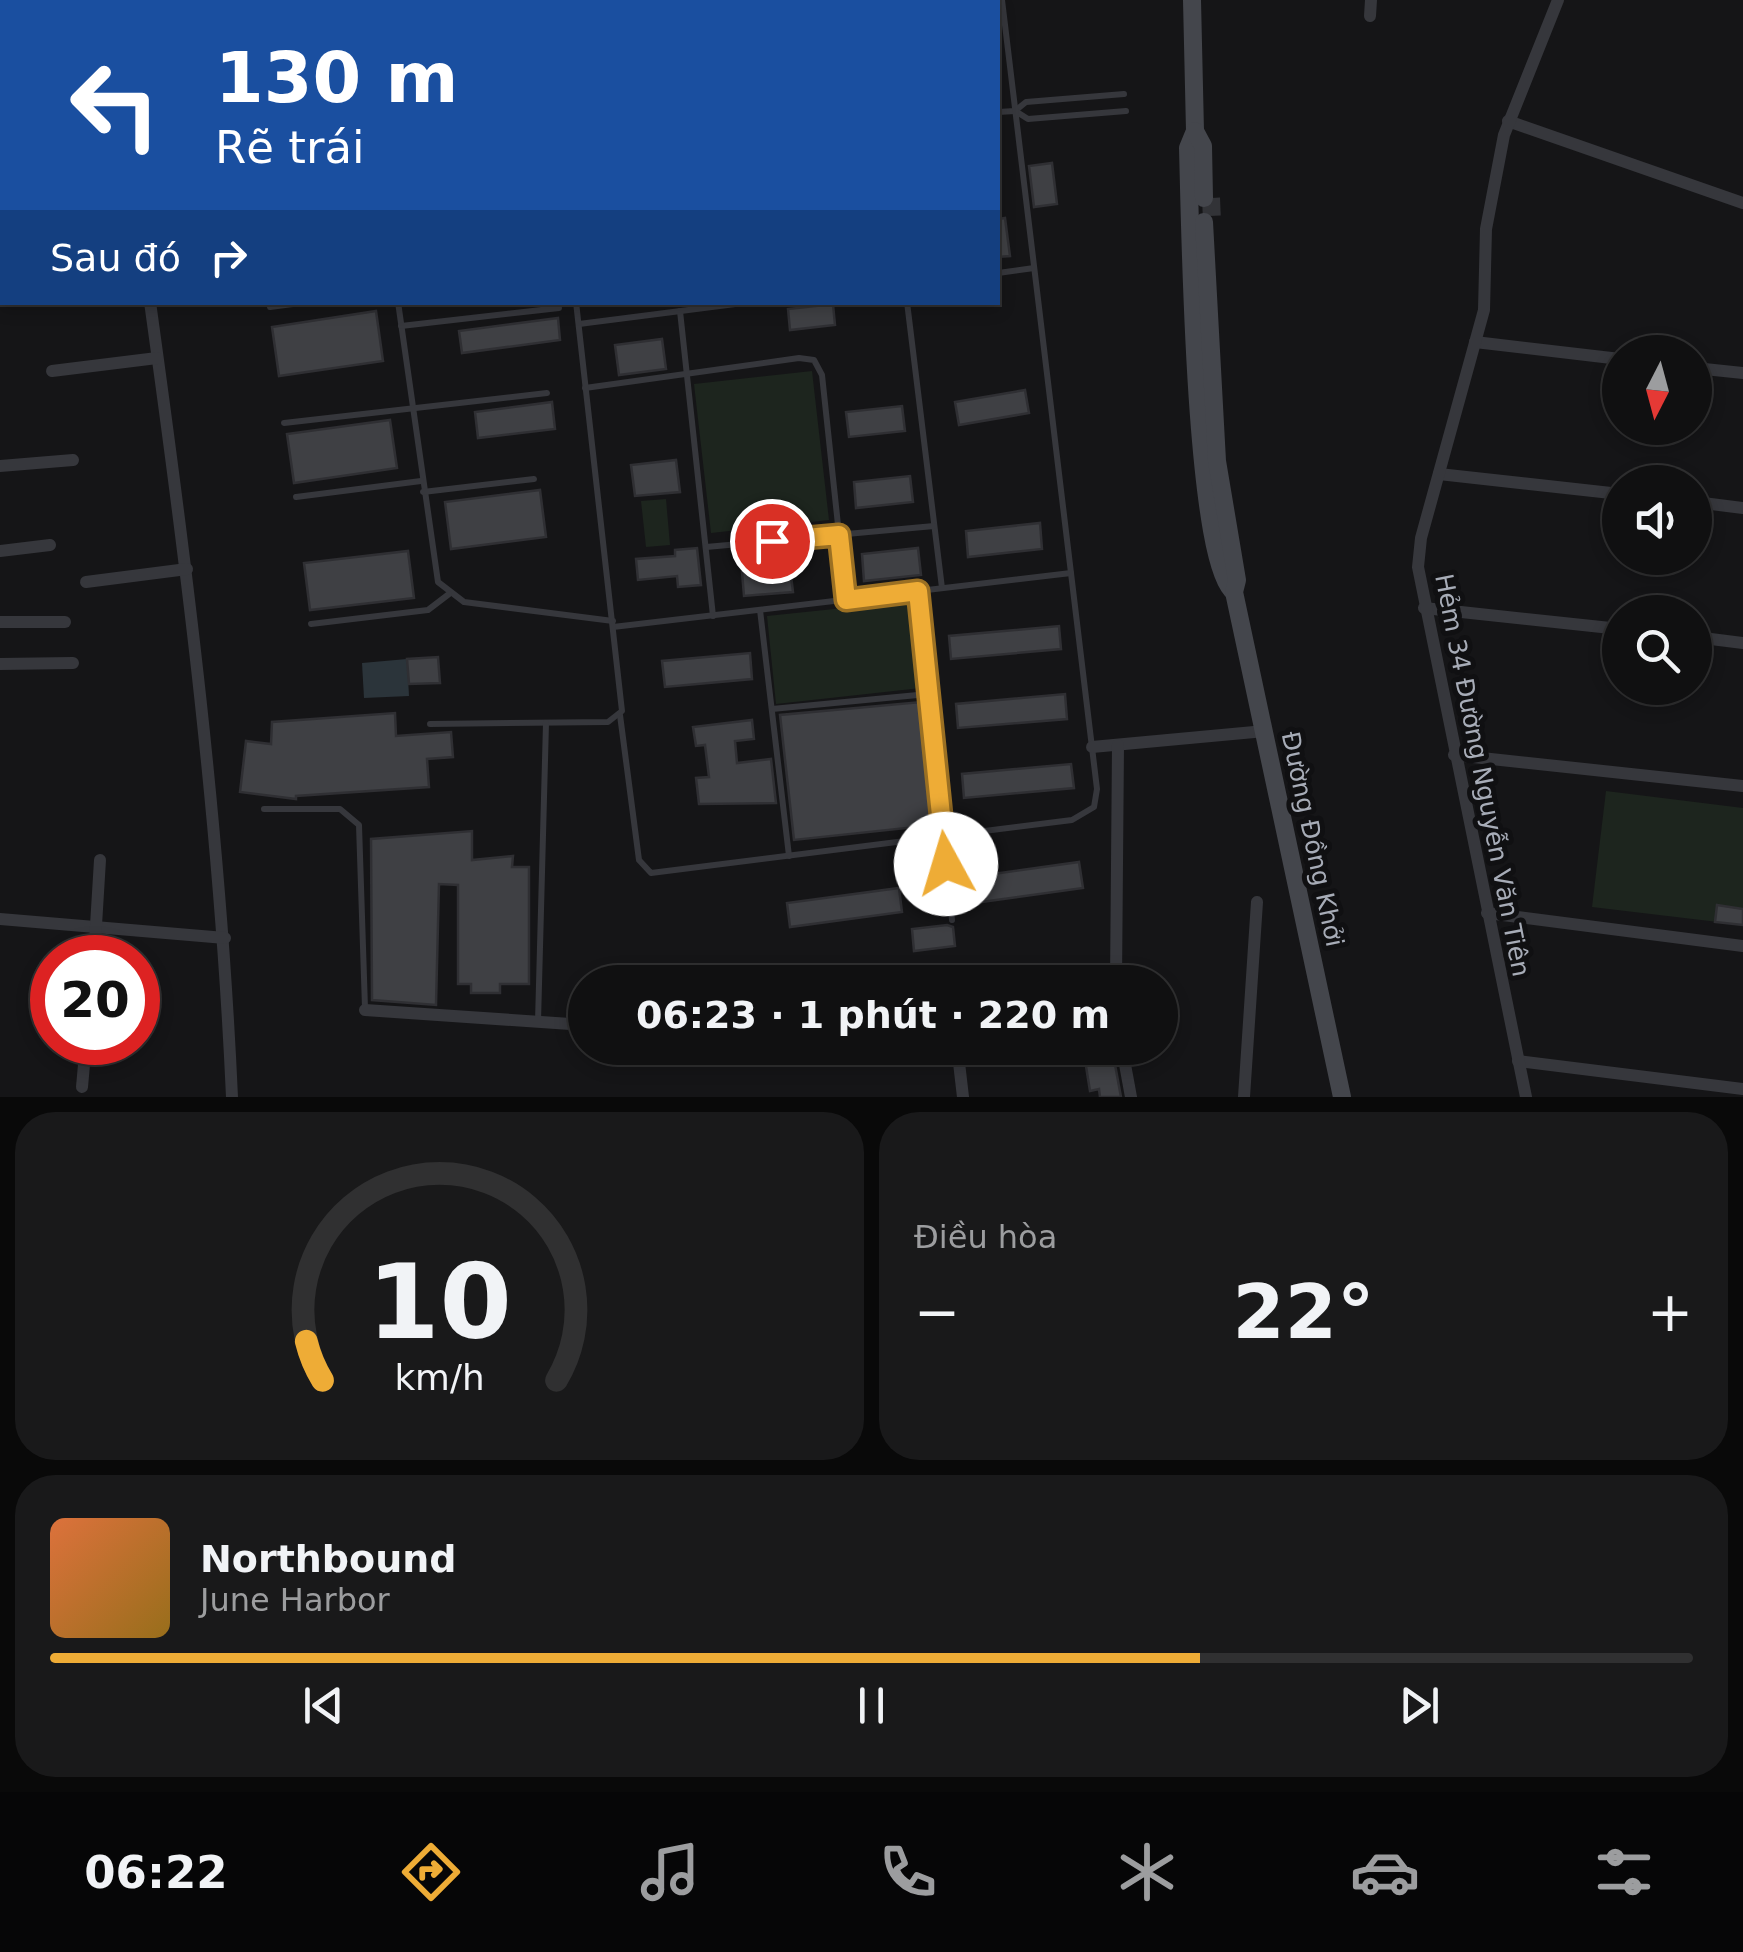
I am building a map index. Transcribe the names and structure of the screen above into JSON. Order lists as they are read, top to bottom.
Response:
{
  "streets": {
    "main road": ["Đường Đồng Khởi"],
    "street": ["Hẻm 34 Đường Nguyễn Văn Tiên"]
  },
  "north": "bottom",
  "page": {
    "turn": ["130 m", "Rẽ trái"],
    "then": "Sau đó",
    "limit": "20",
    "trip": "06:23 · 1 phút · 220 m",
    "tile": "Điều hòa",
    "heat": ["−", "22°", "+"],
    "song": ["Northbound", "June Harbor"],
    "tabs": "06:22",
    "gauge": ["10", "km/h"]
  }
}
